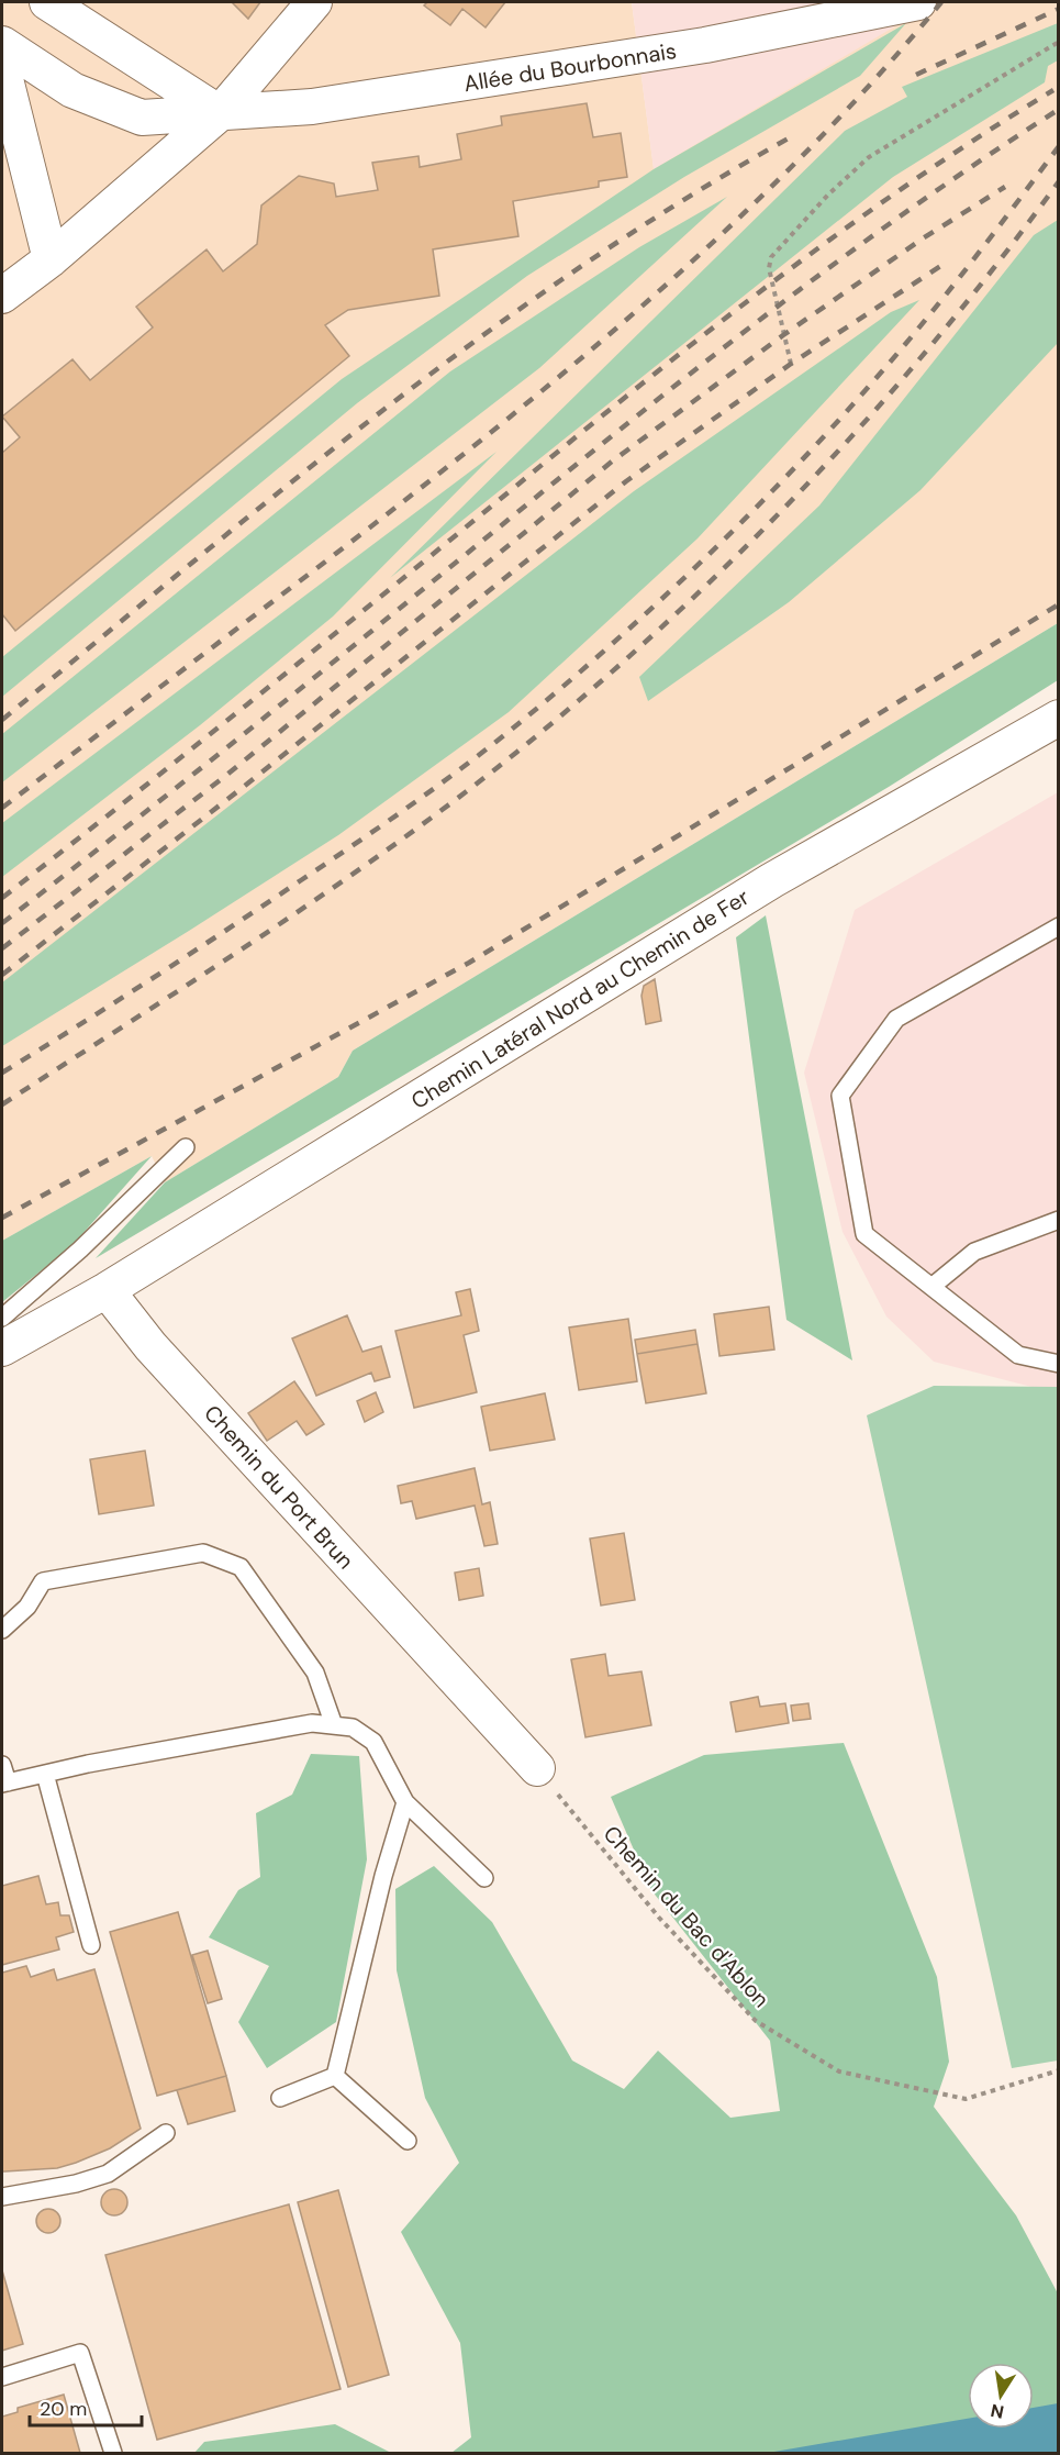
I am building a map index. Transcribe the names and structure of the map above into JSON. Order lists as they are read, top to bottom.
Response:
{
  "streets": {
    "street": ["Allée du Bourbonnais", "Chemin Latéral Nord au Chemin de Fer", "Chemin du Port Brun"],
    "path": ["Chemin du Bac d'Ablon"]
  },
  "crossings": [
    ["Chemin Latéral Nord au Chemin de Fer", "Chemin du Port Brun"],
    ["Chemin du Port Brun", "Chemin du Bac d'Ablon"]
  ],
  "scale_bar": "20 m",
  "north": "bottom"
}
